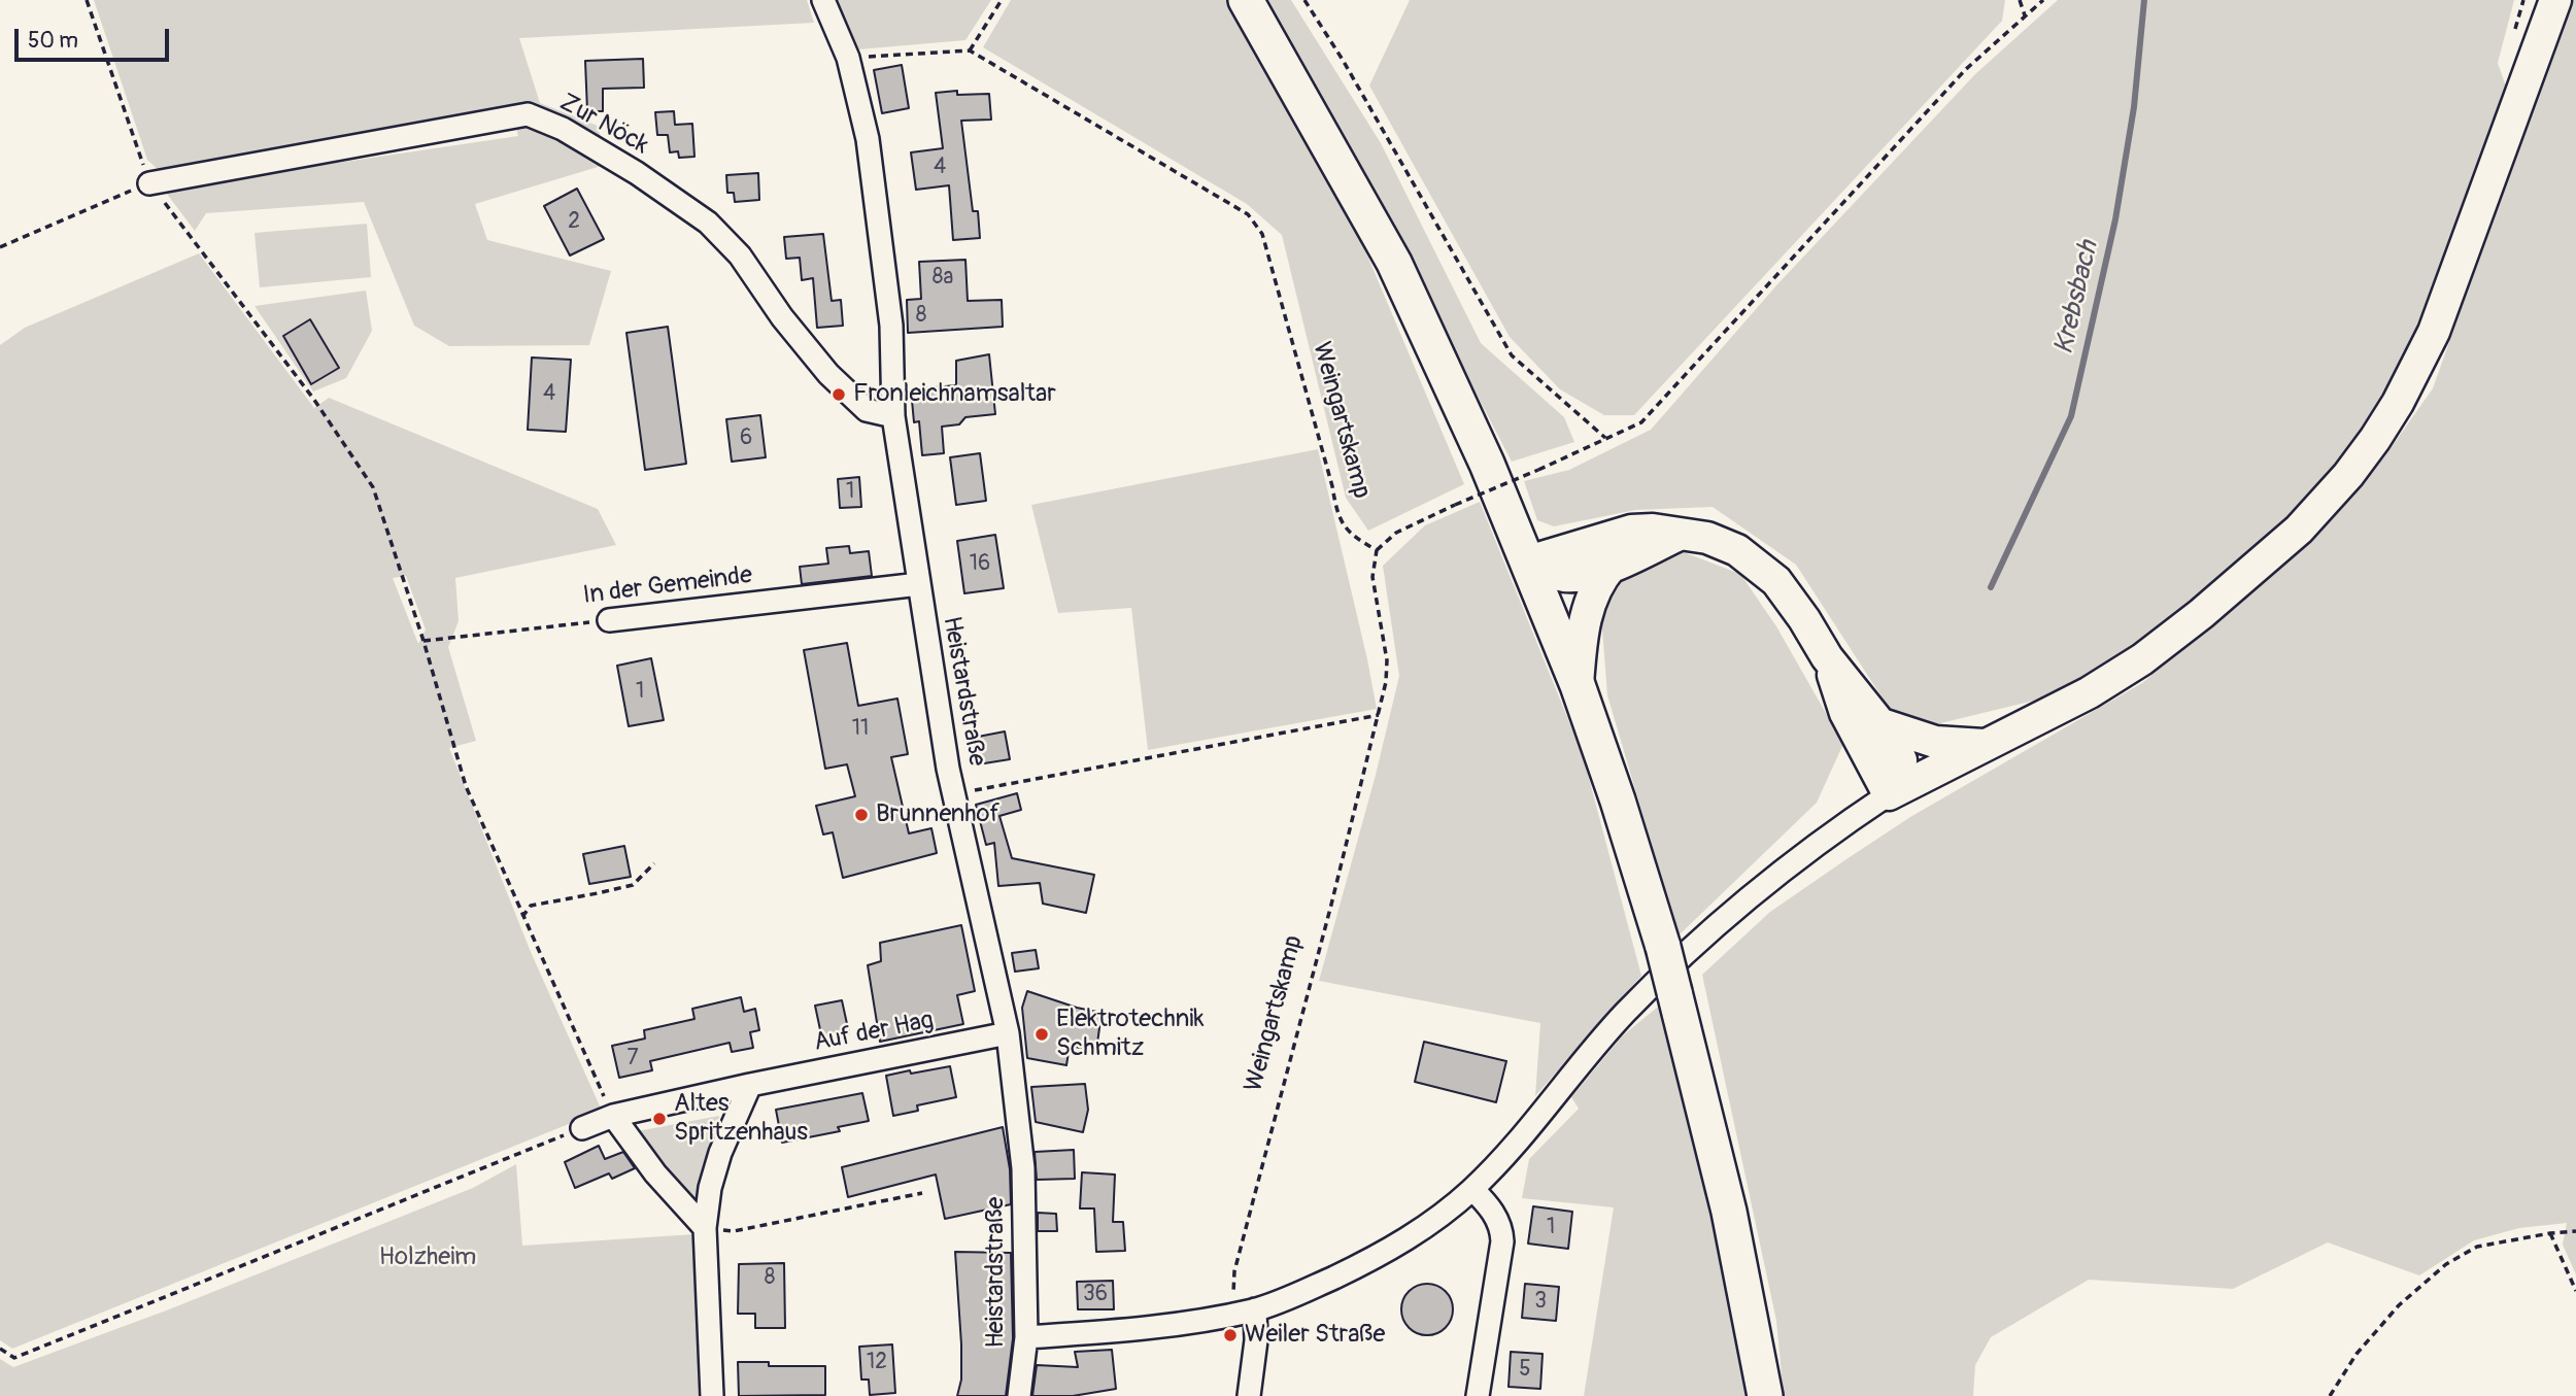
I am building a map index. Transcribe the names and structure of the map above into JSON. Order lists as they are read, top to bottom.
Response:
{
  "streets": {
    "street": [
      "Zur Nöck",
      "In der Gemeinde",
      "Heistardstraße",
      "Auf der Hag"
    ],
    "path": ["Weingartskamp"]
  },
  "crossings": [
    ["Zur Nöck", "Heistardstraße"],
    ["In der Gemeinde", "Heistardstraße"],
    ["Heistardstraße", "Auf der Hag"]
  ],
  "water": ["Krebsbach"],
  "parks": ["Holzheim"],
  "places": [
    "Fronleichnamsaltar",
    "Brunnenhof",
    "Elektrotechnik Schmitz",
    "Altes Spritzenhaus",
    "Weiler Straße"
  ],
  "house_numbers": [
    "4",
    "2",
    "8a",
    "8",
    "4",
    "6",
    "1",
    "16",
    "1",
    "11",
    "7",
    "1",
    "8",
    "36",
    "3",
    "12",
    "5"
  ],
  "scale_bar": "50 m"
}
